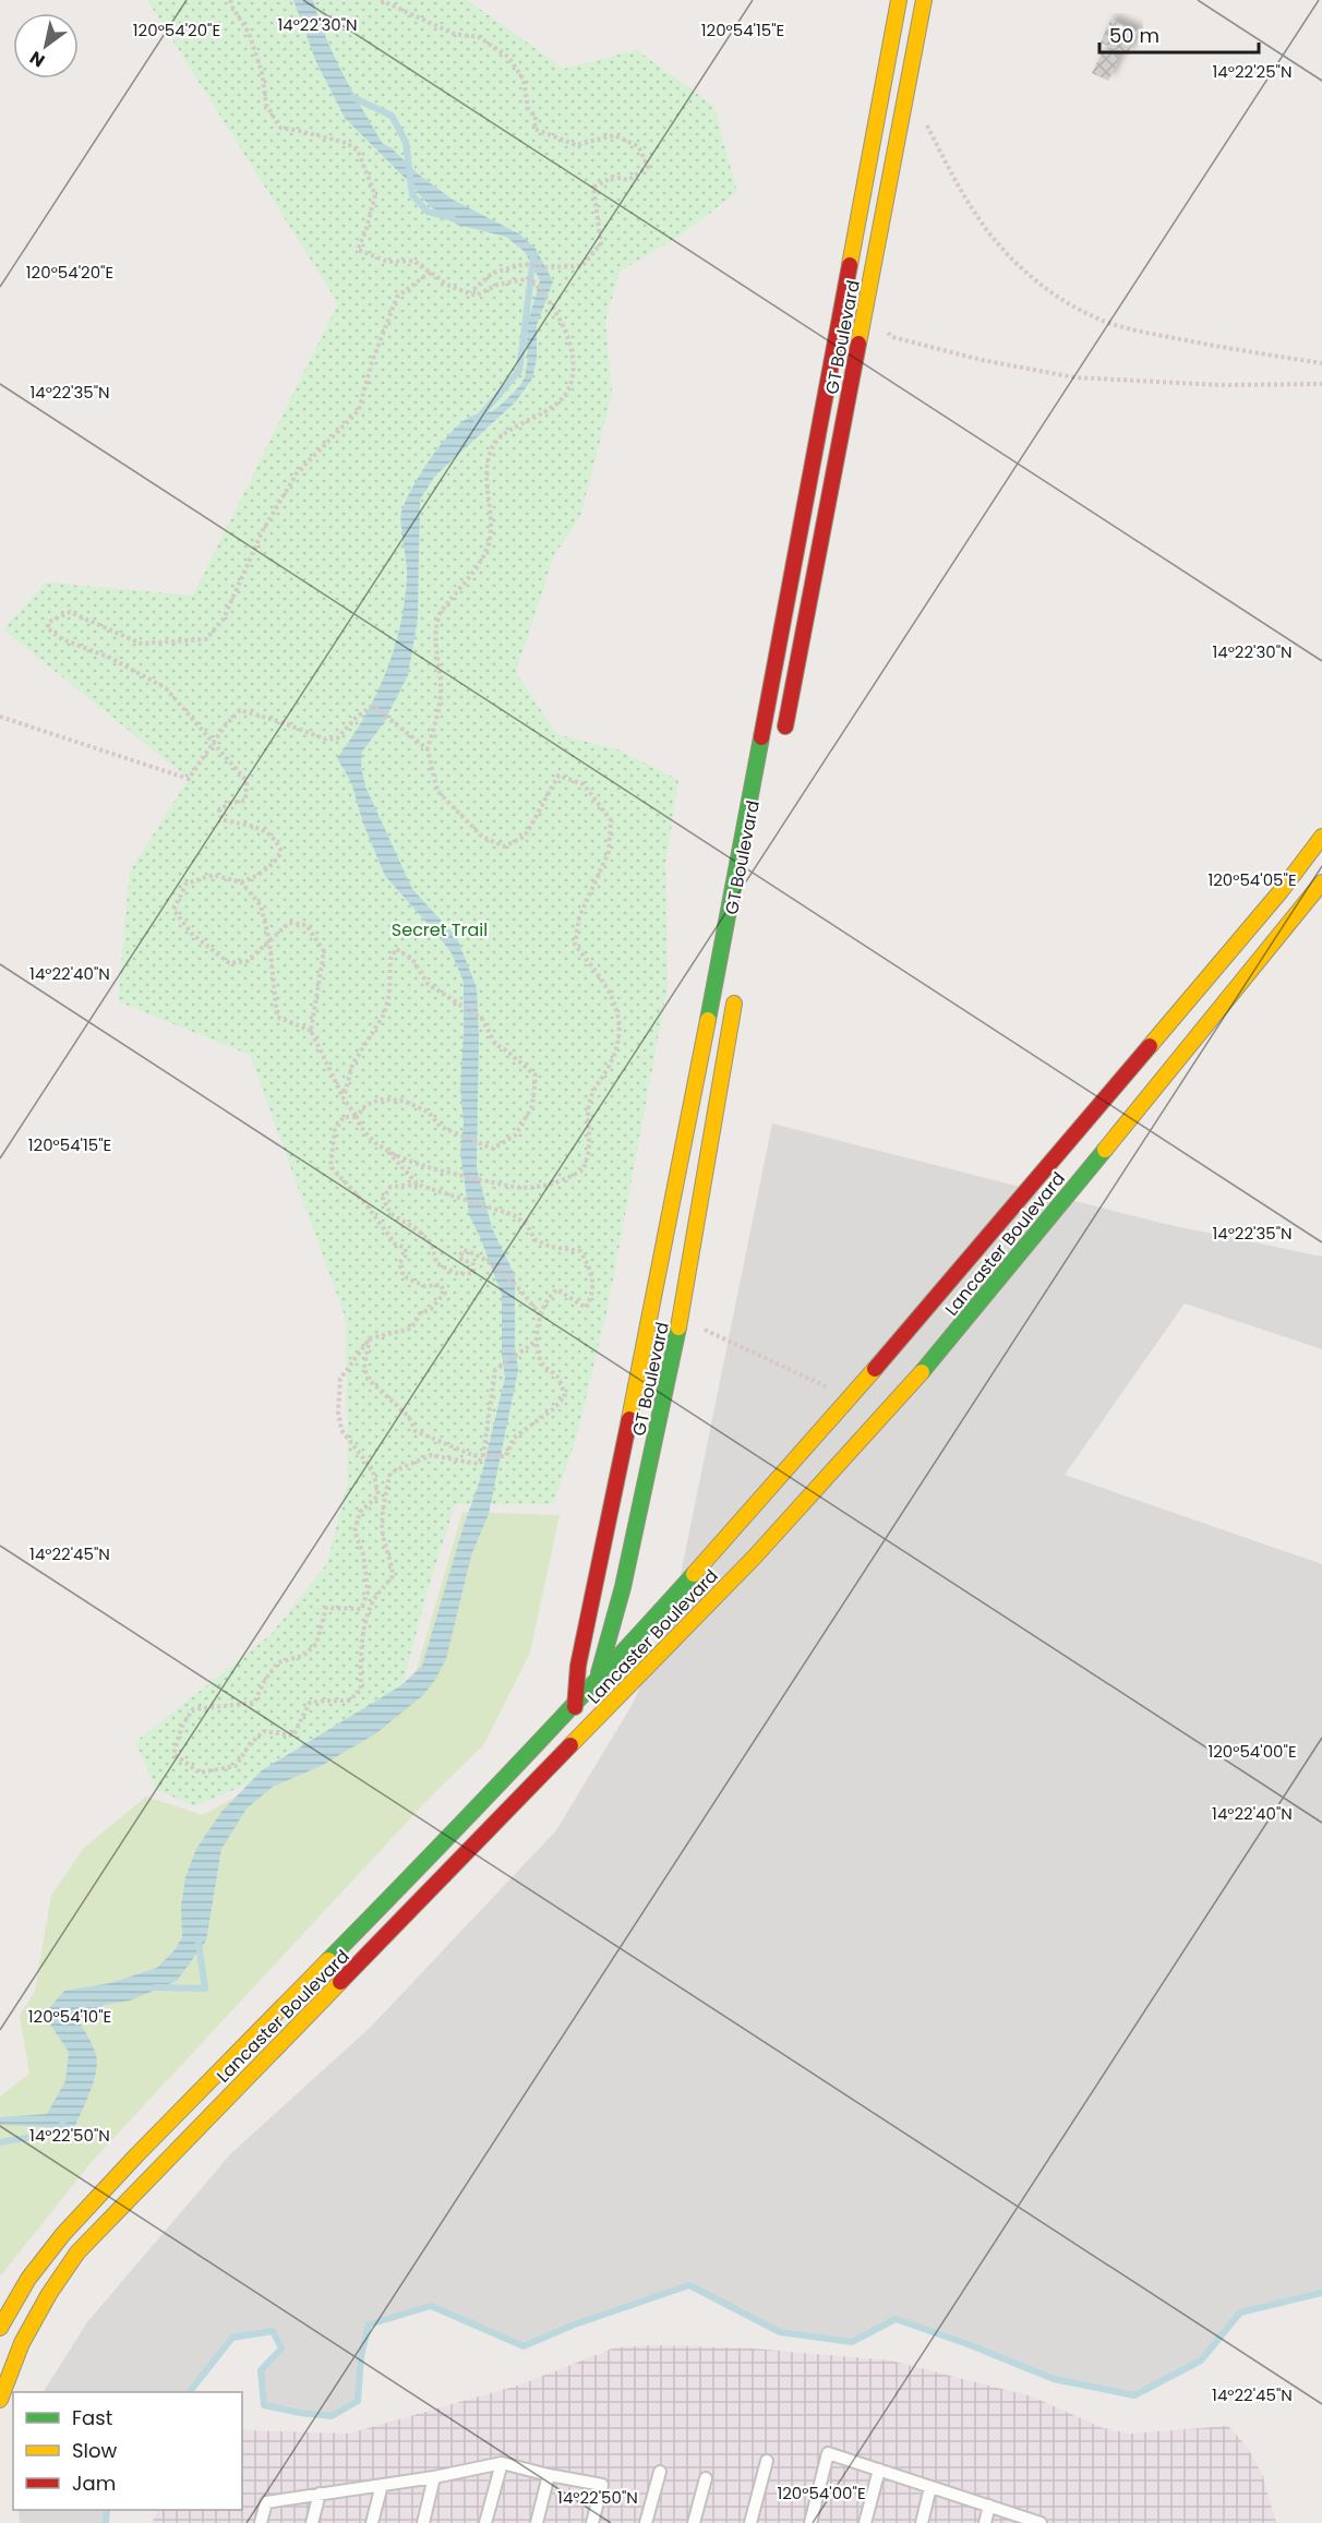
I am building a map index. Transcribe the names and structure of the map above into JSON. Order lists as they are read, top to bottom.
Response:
{
  "streets": {
    "main road": ["GT Boulevard", "Lancaster Boulevard"]
  },
  "crossings": [
    ["GT Boulevard", "Lancaster Boulevard"]
  ],
  "parks": ["Secret Trail"],
  "legend": ["Fast", "Slow", "Jam"],
  "scale_bar": "50 m",
  "north": "bottom left",
  "coordinates": [
    "14°22'30\"N",
    "120°54'15\"E",
    "120°54'20\"E",
    "14°22'25\"N",
    "14°22'35\"N",
    "120°54'05\"E",
    "14°22'40\"N",
    "14°22'45\"N",
    "120°54'00\"E",
    "120°54'10\"E",
    "14°22'50\"N"
  ]
}
